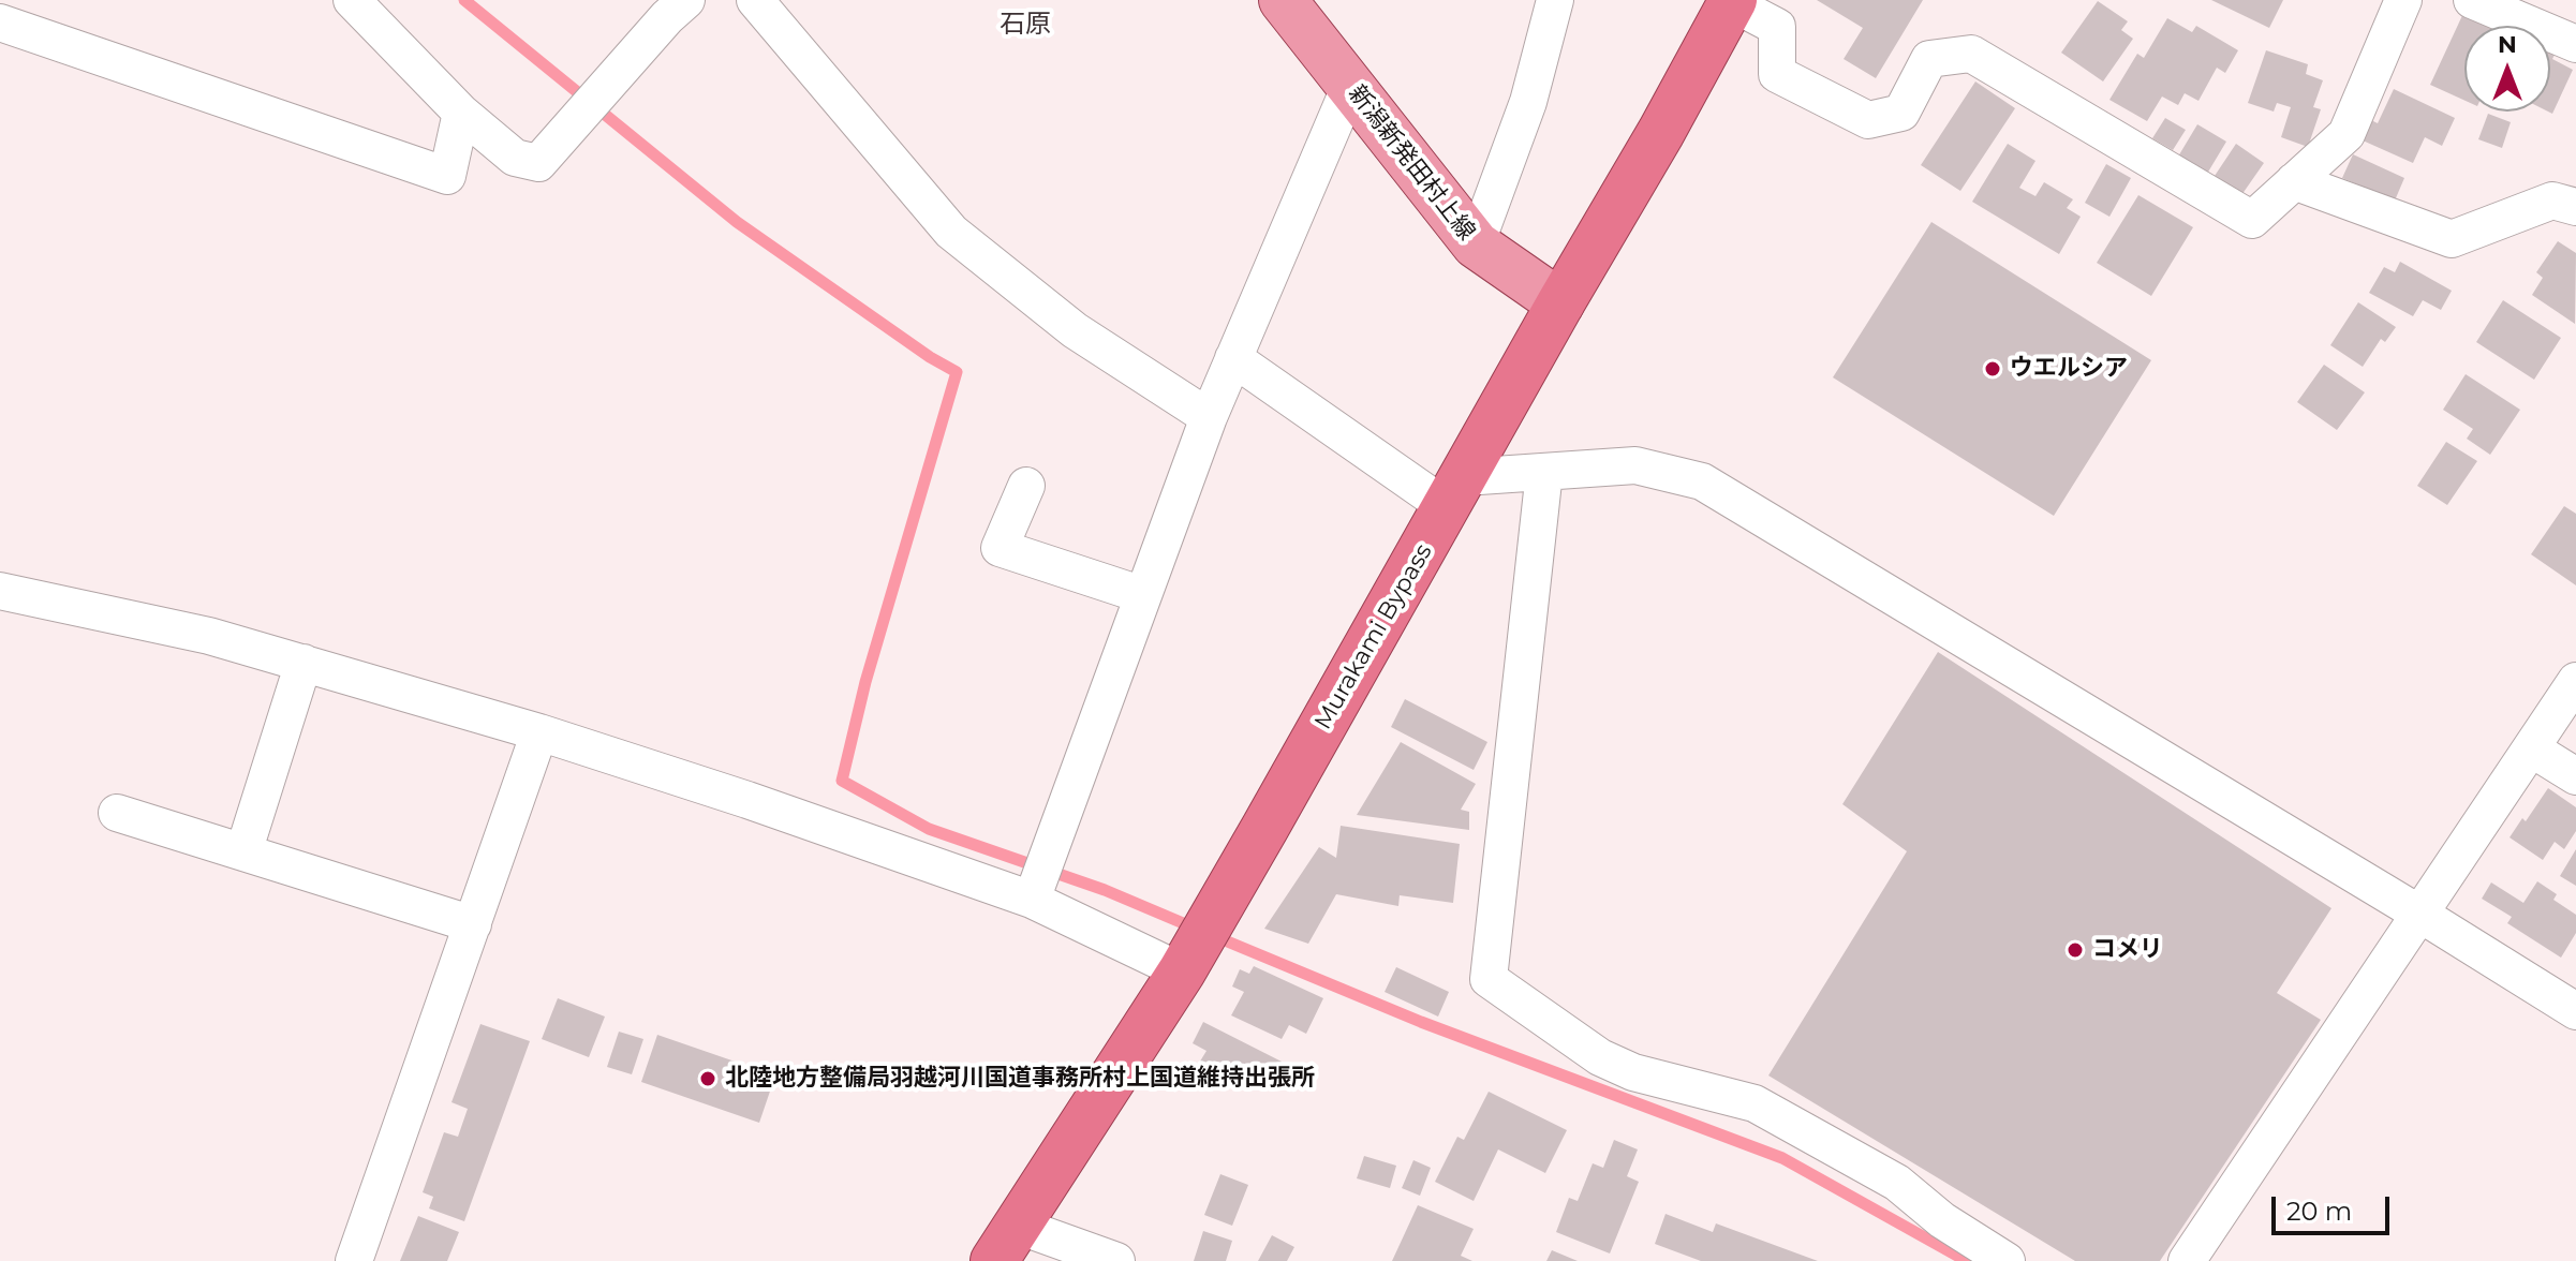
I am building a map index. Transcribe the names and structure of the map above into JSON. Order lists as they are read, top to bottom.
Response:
{
  "streets": {
    "highway": ["Murakami Bypass"],
    "main road": ["新潟新発田村上線"]
  },
  "crossings": [
    ["新潟新発田村上線", "Murakami Bypass"]
  ],
  "districts": ["石原"],
  "places": ["ウエルシア", "コメリ", "北陸地方整備局羽越河川国道事務所村上国道維持出張所"],
  "scale_bar": "20 m",
  "north": "top"
}
